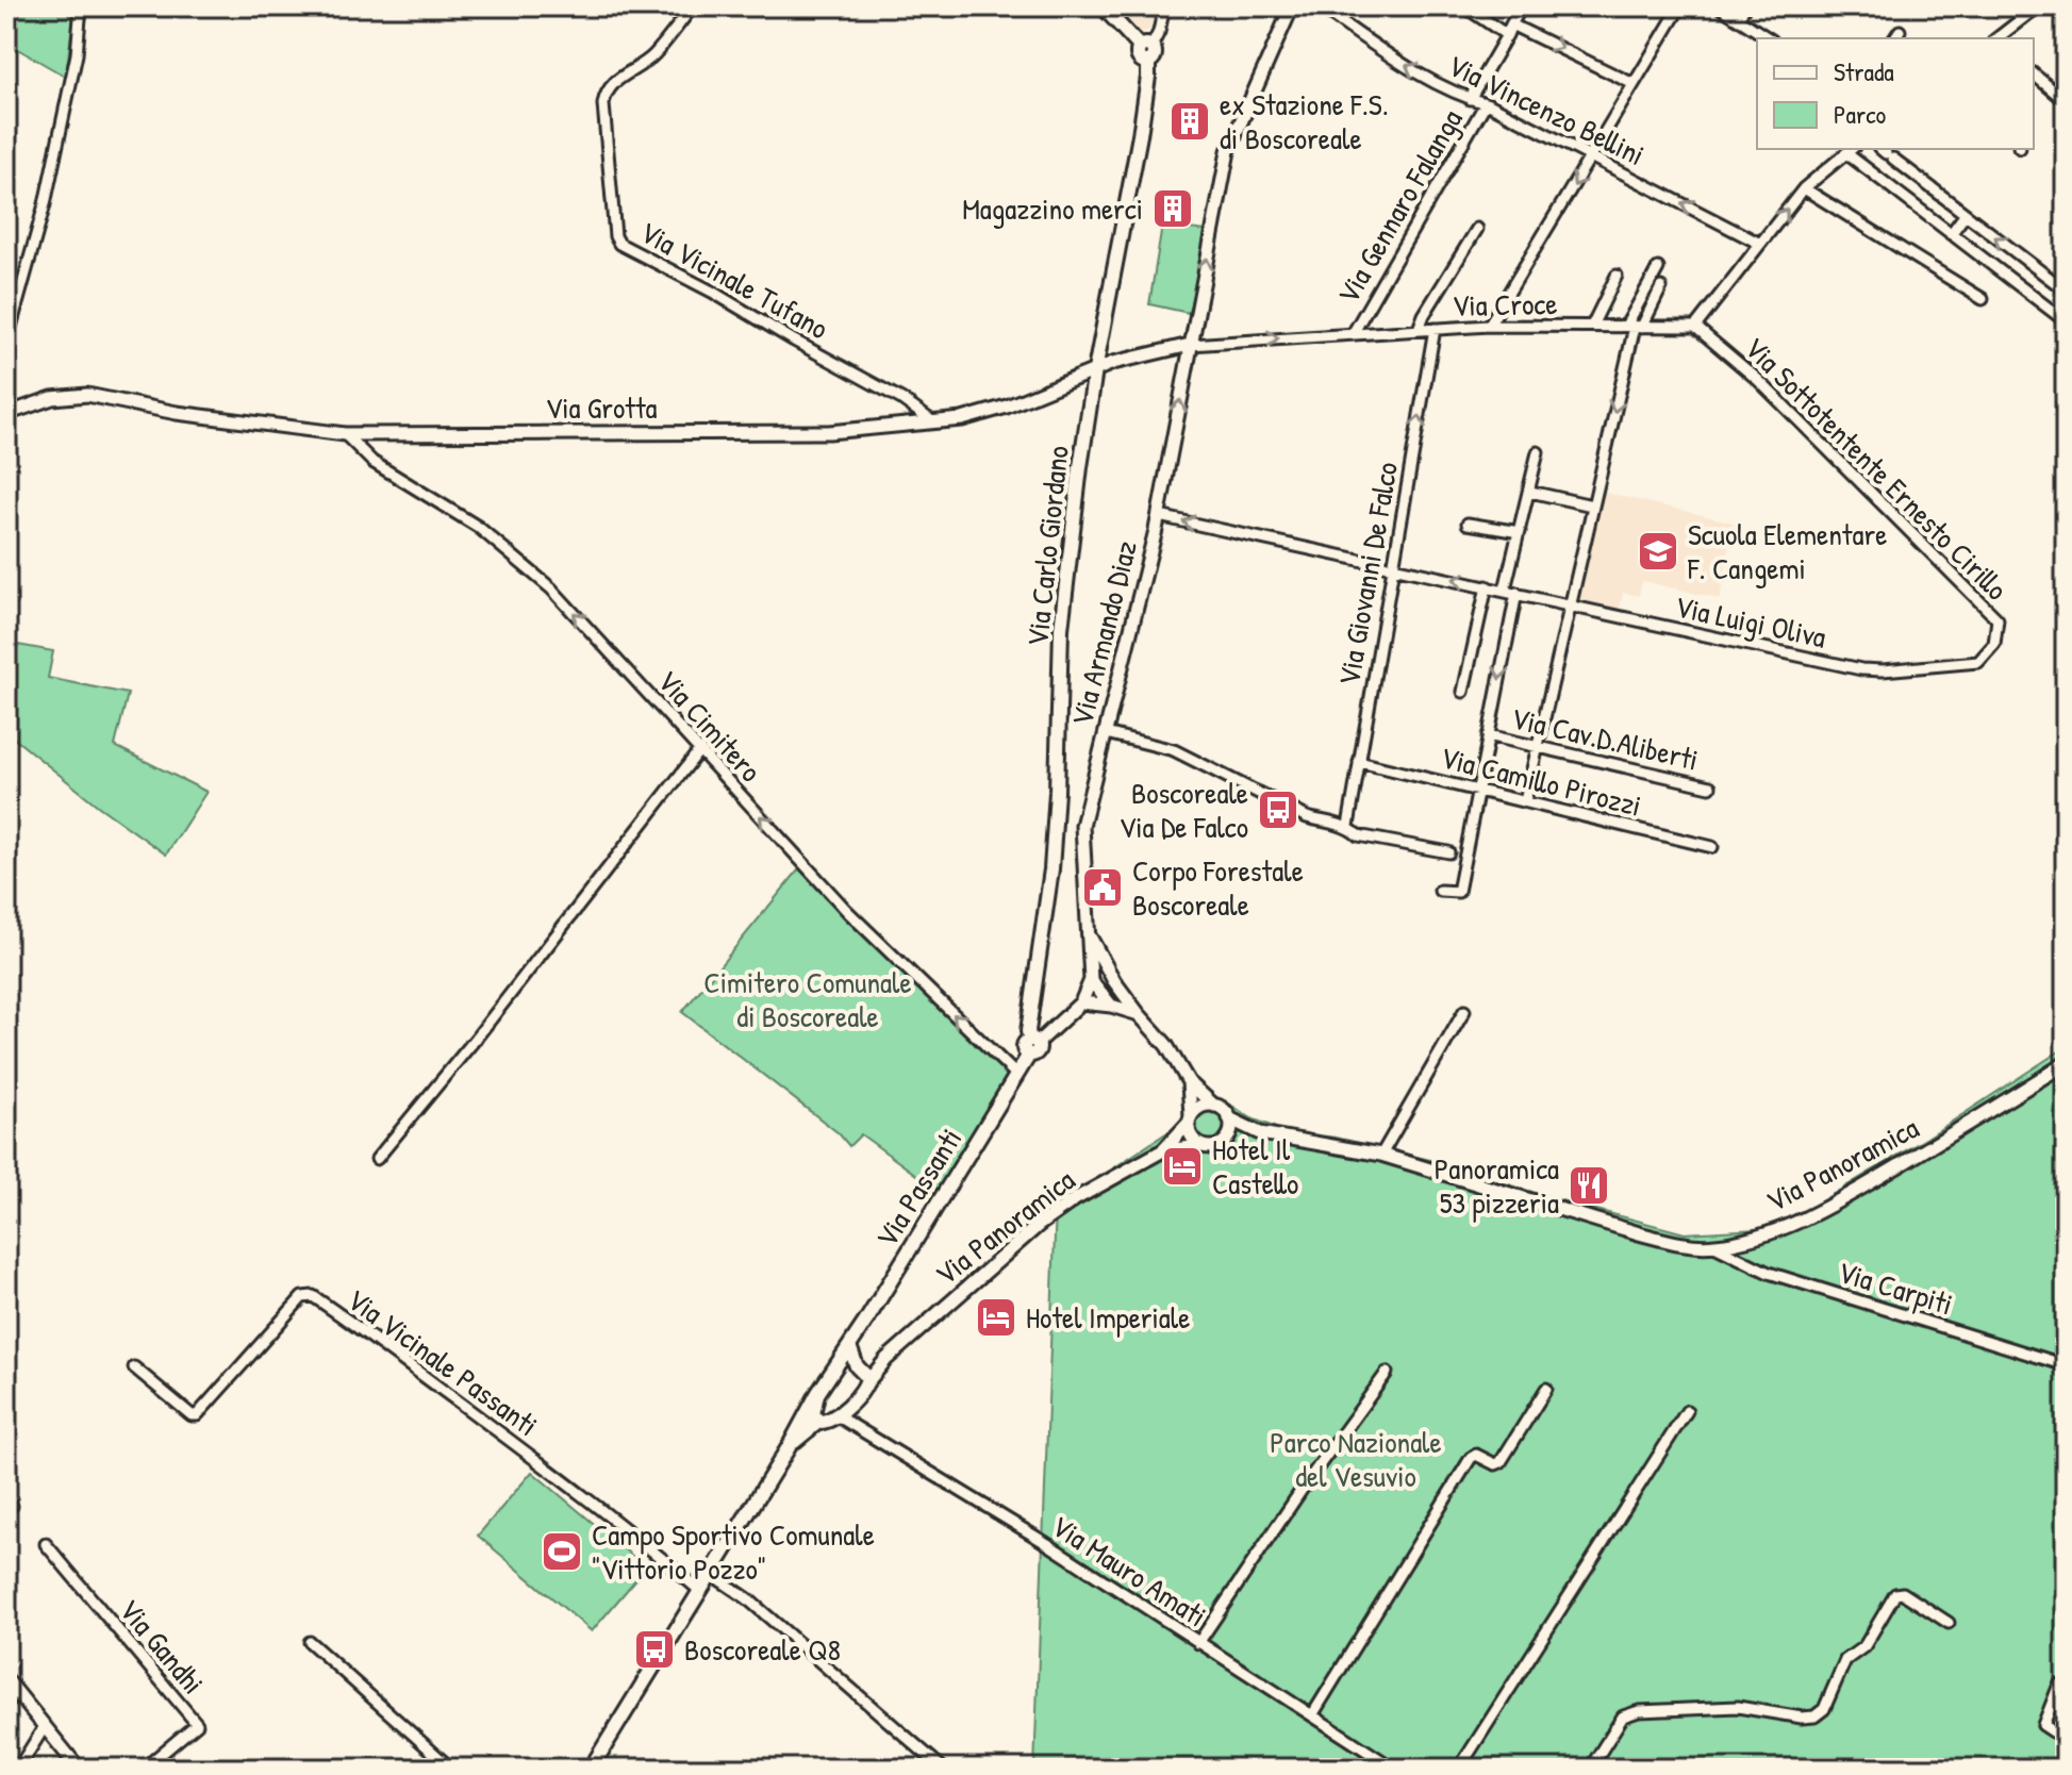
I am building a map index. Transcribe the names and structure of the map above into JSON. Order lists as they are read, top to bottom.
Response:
{
  "streets": {
    "main road": ["Via Carlo Giordano", "Via Passanti"],
    "street": [
      "Via Vincenzo Bellini",
      "Via Gennaro Falanga",
      "Via Vicinale Tufano",
      "Via Croce",
      "Via Grotta",
      "Via Sottotentente Ernesto Cirillo",
      "Via Giovanni De Falco",
      "Via Luigi Oliva",
      "Via Armando Diaz",
      "Via Cimitero",
      "Via Cav.D.Aliberti",
      "Via Camillo Pirozzi",
      "Via Panoramica",
      "Via Carpiti",
      "Via Vicinale Passanti",
      "Via Mauro Amati",
      "Via Gandhi"
    ]
  },
  "crossings": [
    ["Via Vincenzo Bellini", "Via Gennaro Falanga"],
    ["Via Gennaro Falanga", "Via Croce"],
    ["Via Vicinale Tufano", "Via Grotta"],
    ["Via Croce", "Via Grotta"],
    ["Via Croce", "Via Sottotentente Ernesto Cirillo"],
    ["Via Croce", "Via Giovanni De Falco"],
    ["Via Croce", "Via Armando Diaz"],
    ["Via Grotta", "Via Carlo Giordano"],
    ["Via Grotta", "Via Armando Diaz"],
    ["Via Grotta", "Via Cimitero"],
    ["Via Sottotentente Ernesto Cirillo", "Via Luigi Oliva"],
    ["Via Carlo Giordano", "Via Passanti"],
    ["Via Giovanni De Falco", "Via Luigi Oliva"],
    ["Via Giovanni De Falco", "Via Camillo Pirozzi"],
    ["Via Luigi Oliva", "Via Armando Diaz"],
    ["Via Armando Diaz", "Via Panoramica"],
    ["Via Armando Diaz", "Via Passanti"],
    ["Via Cimitero", "Via Passanti"],
    ["Via Panoramica", "Via Passanti"],
    ["Via Panoramica", "Via Carpiti"],
    ["Via Passanti", "Via Vicinale Passanti"],
    ["Via Passanti", "Via Mauro Amati"]
  ],
  "one_way": [
    "Via Vincenzo Bellini",
    "Via Giovanni De Falco",
    "Via Luigi Oliva",
    "Via Armando Diaz",
    "Via Cimitero"
  ],
  "parks": ["Cimitero Comunale di Boscoreale", "Parco Nazionale del Vesuvio"],
  "places": {
    "building": ["ex Stazione F.S. di Boscoreale", "Magazzino merci"],
    "school or university": ["Scuola Elementare F. Cangemi"],
    "bus stop": ["Boscoreale Via De Falco", "Boscoreale Q8"],
    "public building": ["Corpo Forestale Boscoreale"],
    "hotel": ["Hotel Il Castello", "Hotel Imperiale"],
    "restaurant": ["Panoramica 53 pizzeria"],
    "sports": ["Campo Sportivo Comunale \"Vittorio Pozzo\""]
  },
  "legend": ["Strada", "Parco"]
}
